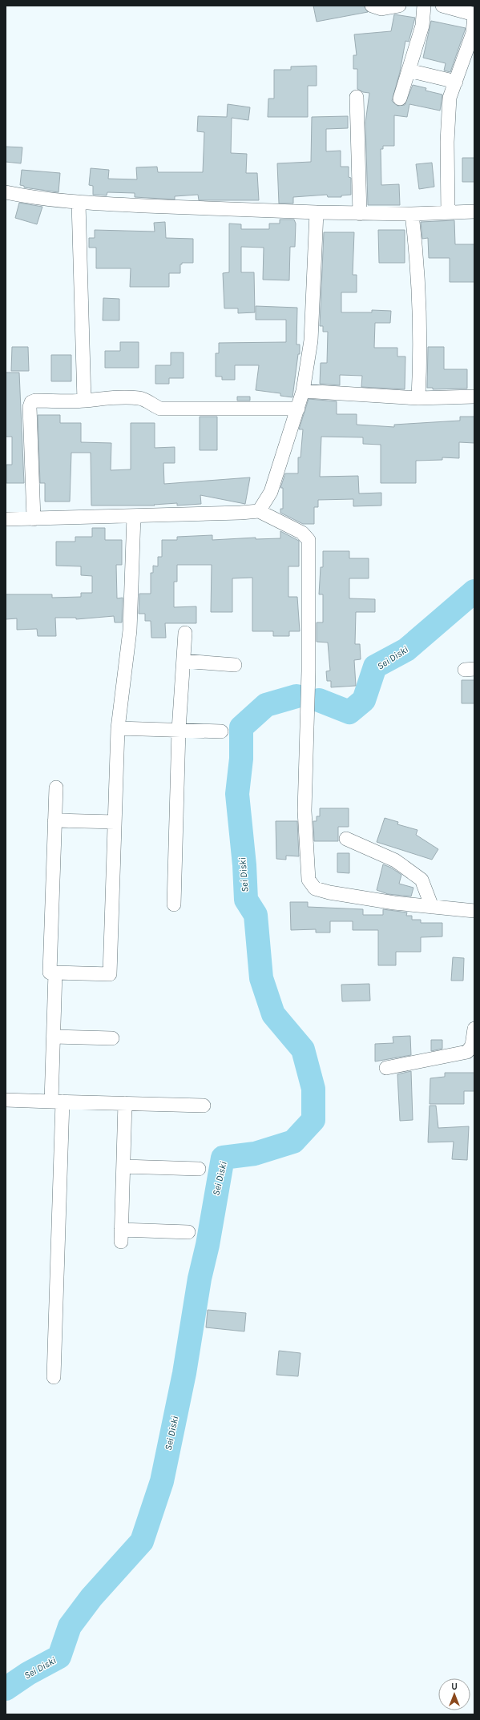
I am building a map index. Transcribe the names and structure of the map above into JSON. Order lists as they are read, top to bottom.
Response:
{
  "water": ["Sei Diski"],
  "north": "top"
}
